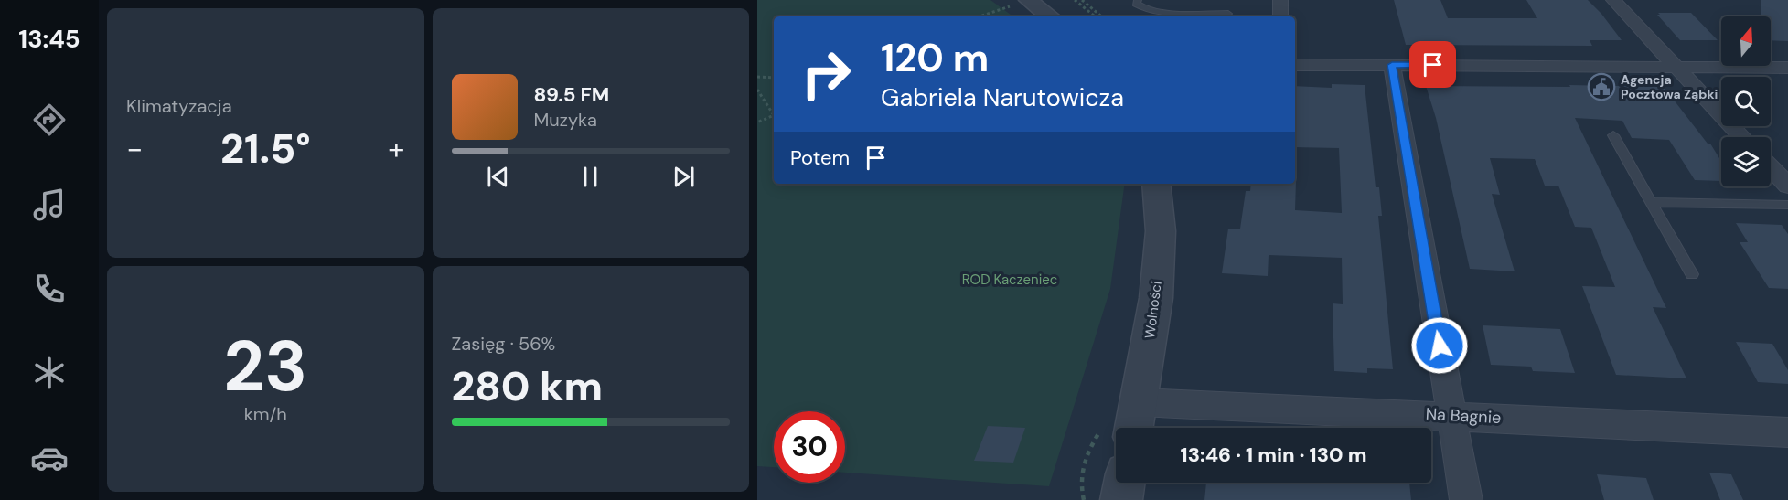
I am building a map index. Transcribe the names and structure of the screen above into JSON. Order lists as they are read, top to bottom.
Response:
{
  "streets": {
    "street": ["Wolności", "Na Bagnie"]
  },
  "crossings": [
    ["Wolności", "Na Bagnie"]
  ],
  "parks": ["ROD Kaczeniec"],
  "places": {
    "public building": ["Agencja Pocztowa Ząbki"]
  },
  "north": "top",
  "page": {
    "tabs": "13:45",
    "tile": [
      "Klimatyzacja",
      ["23", "km/h"],
      ["Zasięg · 56%", "280 km"]
    ],
    "turn": ["120 m", "Gabriela Narutowicza"],
    "song": ["89.5 FM", "Muzyka"],
    "heat": ["−", "21.5°", "+"],
    "then": "Potem",
    "limit": "30",
    "trip": "13:46 · 1 min · 130 m"
  }
}
